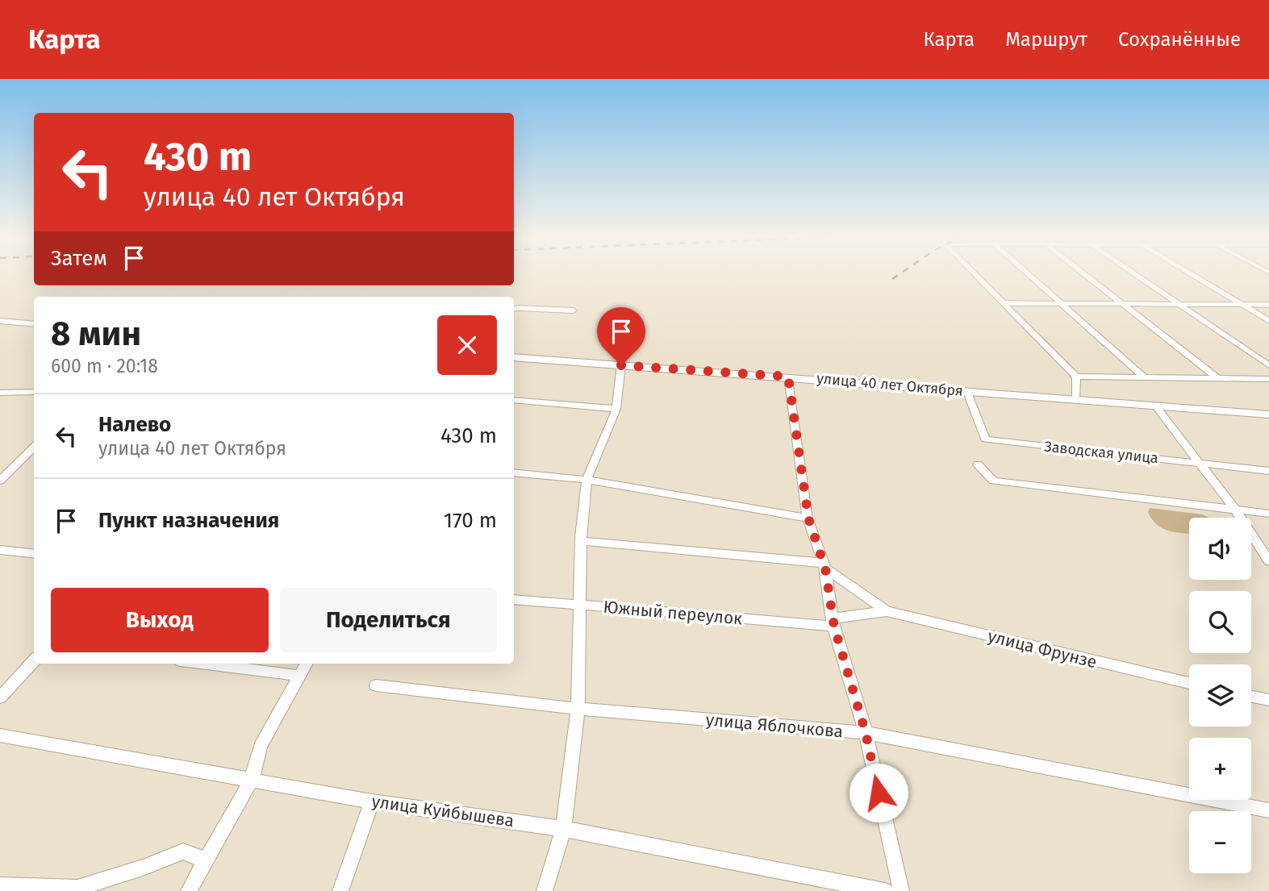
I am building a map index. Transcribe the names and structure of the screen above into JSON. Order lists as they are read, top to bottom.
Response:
{
  "streets": {
    "street": [
      "улица 40 лет Октября",
      "Заводская улица",
      "Южный переулок",
      "улица Фрунзе",
      "улица Яблочкова",
      "улица Куйбышева"
    ]
  },
  "crossings": [
    ["улица 40 лет Октября", "Заводская улица"],
    ["Южный переулок", "улица Фрунзе"]
  ],
  "page": {
    "header": "Карта",
    "nav": ["Карта", "Маршрут", "Сохранённые"],
    "turn": ["430 m", "улица 40 лет Октября"],
    "then": "Затем",
    "heading": ["8 мин", "600 m · 20:18"],
    "list": [
      {
        "name": "Налево",
        "note": "улица 40 лет Октября",
        "value": "430 m"
      },
      {
        "name": "Пункт назначения",
        "value": "170 m"
      }
    ],
    "map_buttons": ["+", "−"],
    "buttons": ["Выход", "Поделиться"]
  }
}
